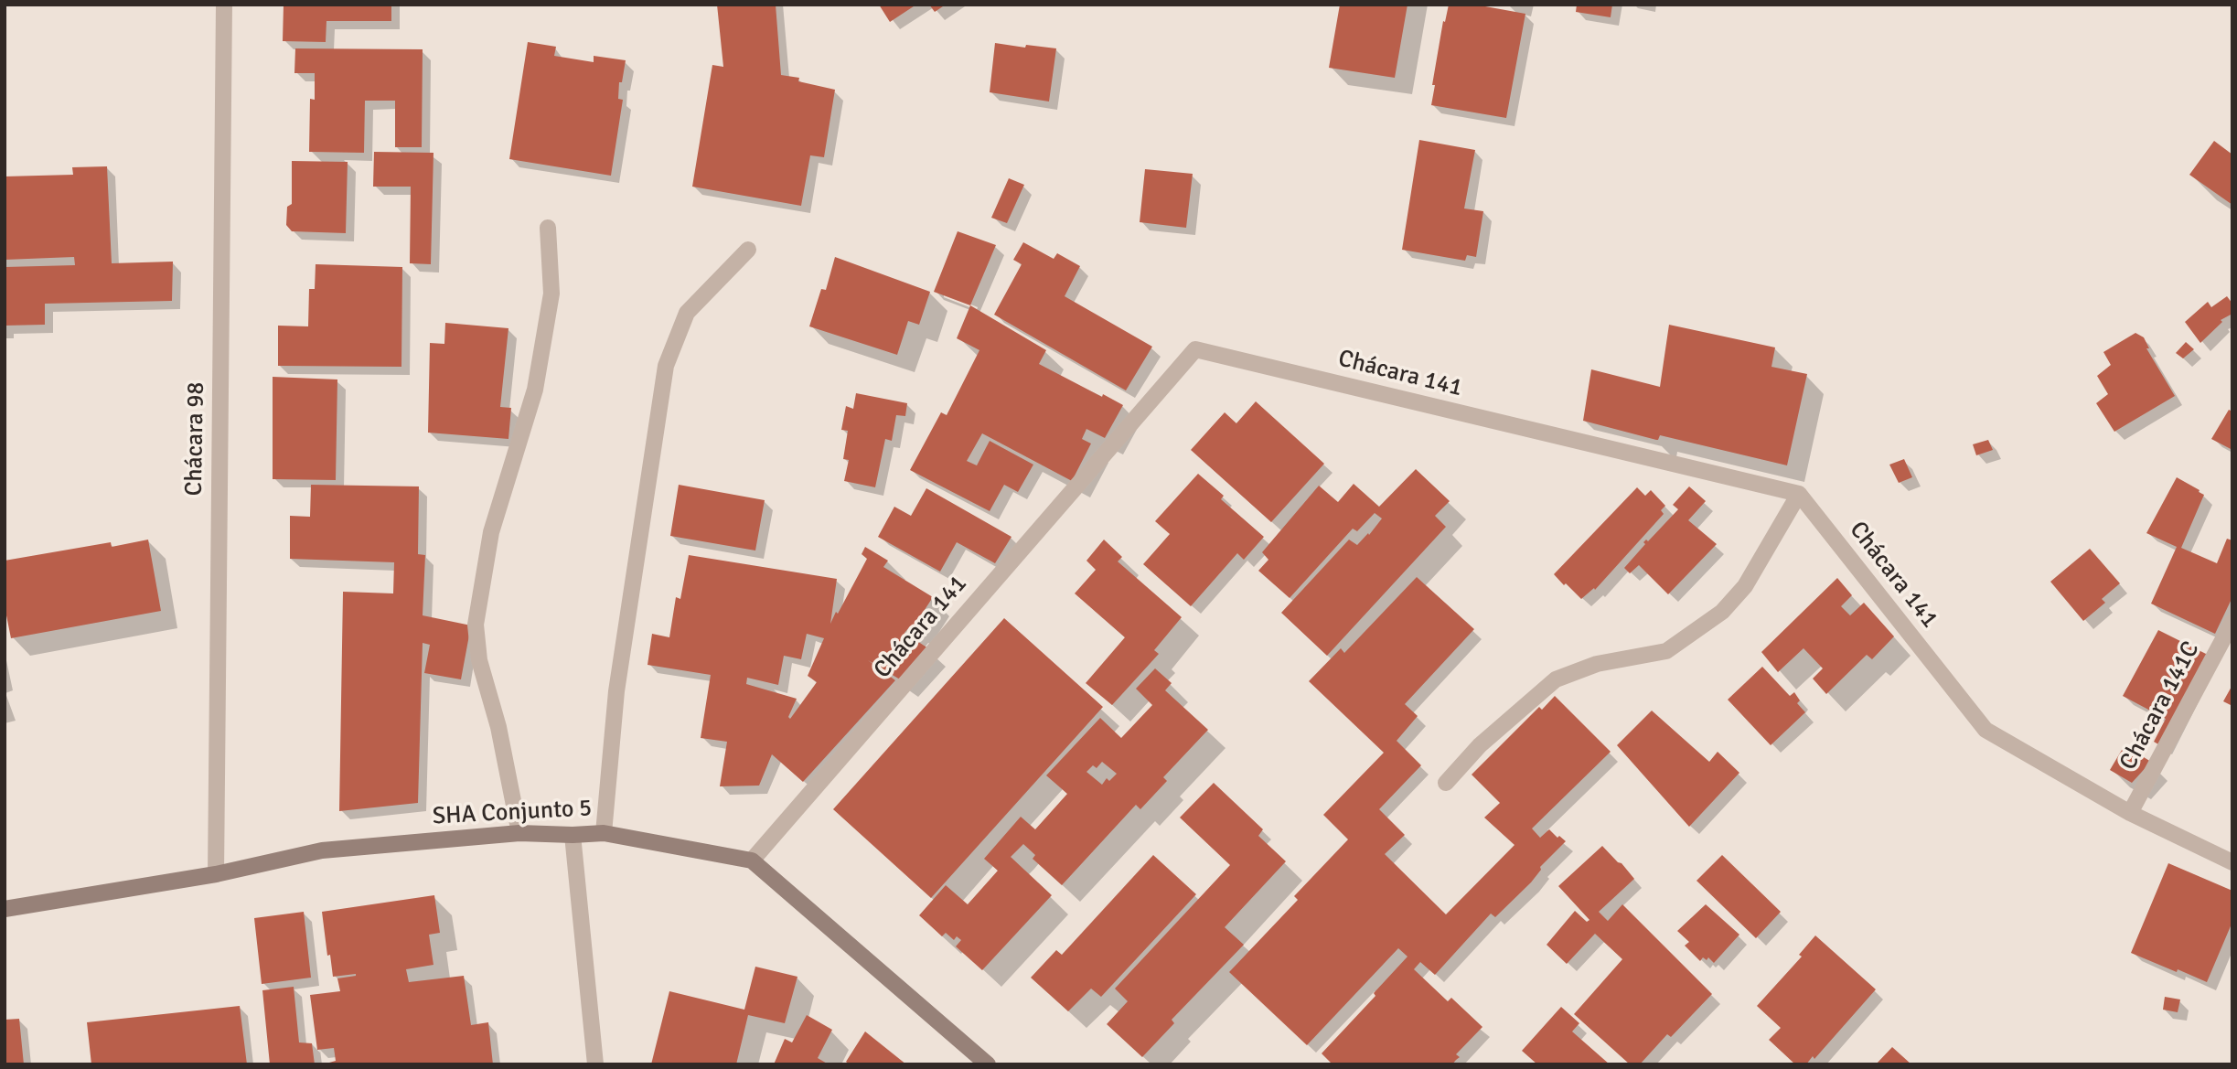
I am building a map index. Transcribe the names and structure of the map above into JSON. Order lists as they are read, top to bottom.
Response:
{
  "streets": {
    "street": [
      "Chácara 141",
      "Chácara 98",
      "Chácara 141C",
      "SHA Conjunto 5"
    ]
  },
  "crossings": [
    ["Chácara 141", "Chácara 141C"],
    ["Chácara 141", "SHA Conjunto 5"],
    ["Chácara 98", "SHA Conjunto 5"]
  ]
}
